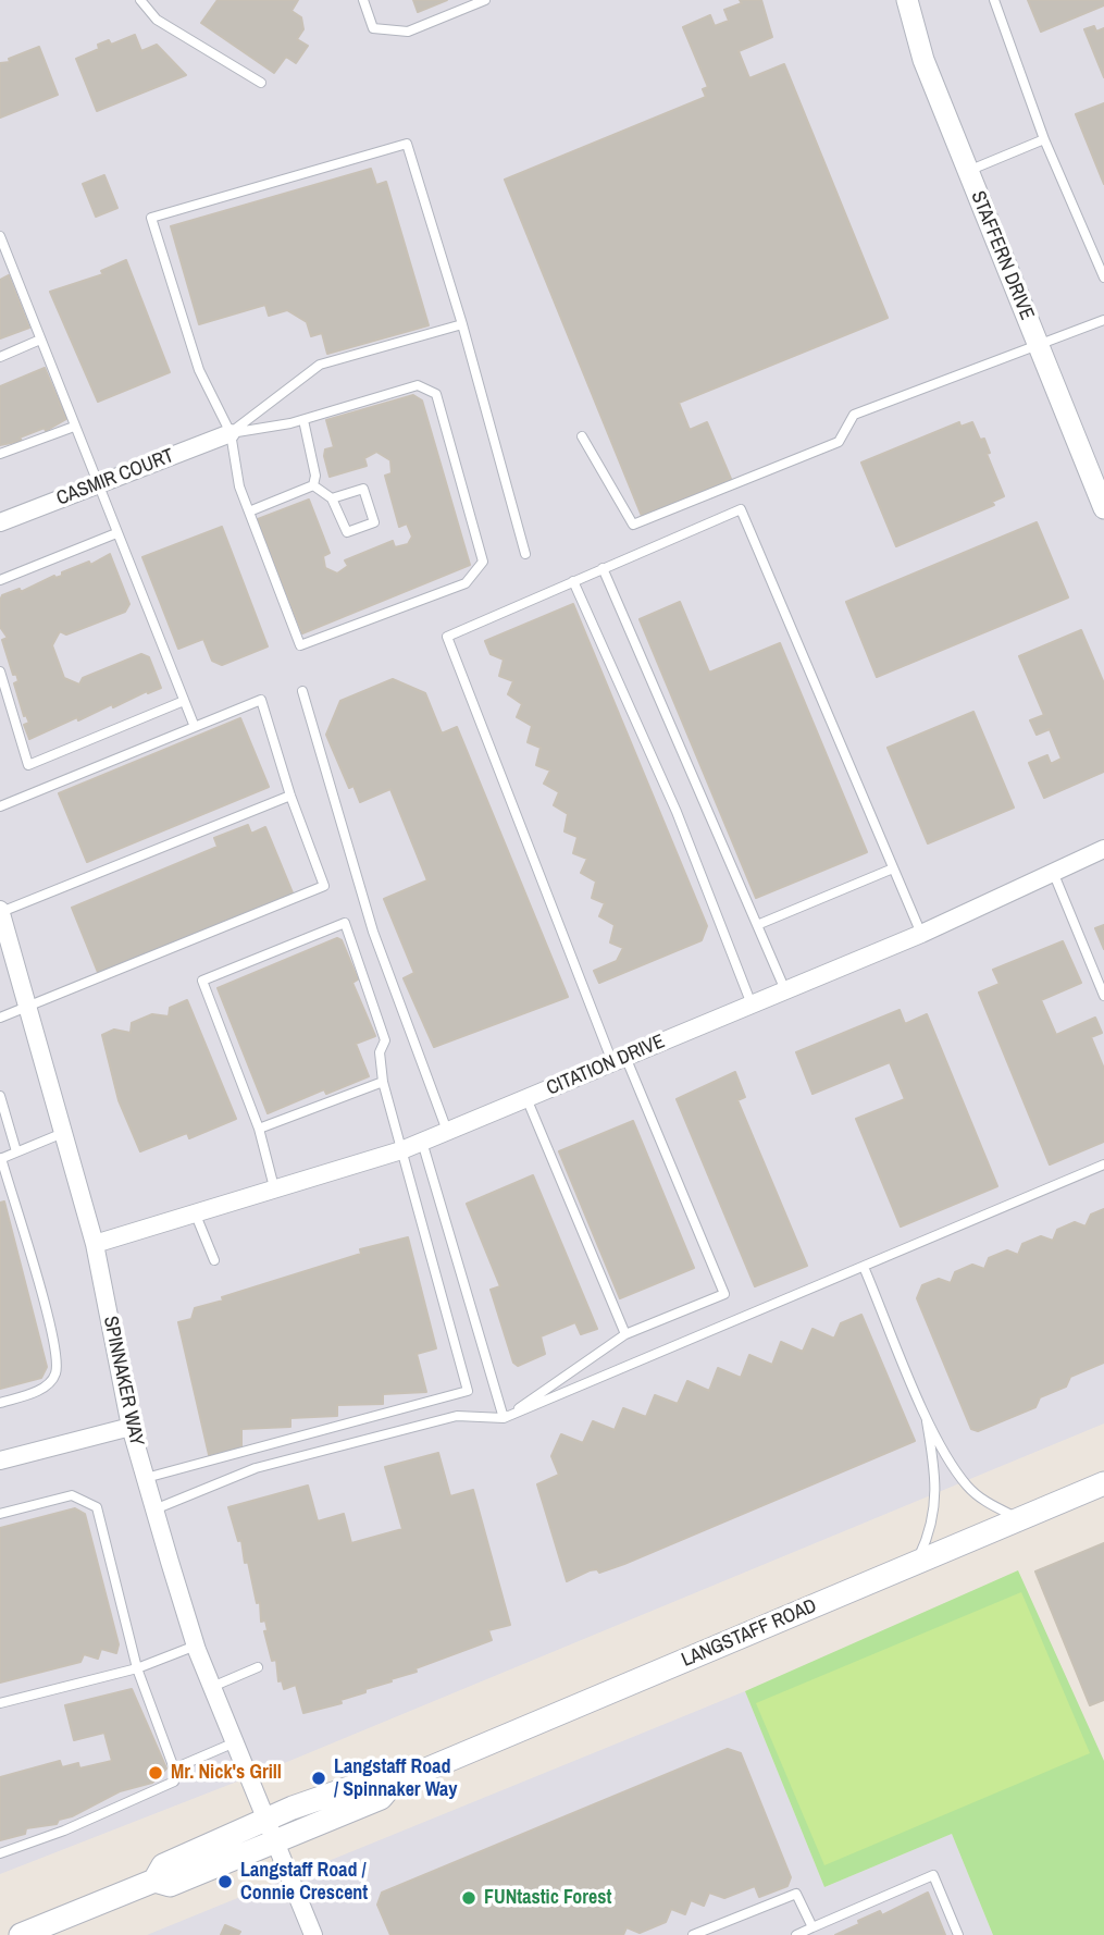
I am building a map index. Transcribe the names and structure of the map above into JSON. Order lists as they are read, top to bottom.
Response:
{
  "streets": {
    "main road": ["LANGSTAFF ROAD"],
    "street": [
      "STAFFERN DRIVE",
      "CASMIR COURT",
      "CITATION DRIVE",
      "SPINNAKER WAY"
    ]
  },
  "crossings": [
    ["CITATION DRIVE", "SPINNAKER WAY"],
    ["SPINNAKER WAY", "LANGSTAFF ROAD"]
  ],
  "places": [
    "Mr. Nick's Grill",
    "Langstaff Road / Spinnaker Way",
    "Langstaff Road / Connie Crescent",
    "FUNtastic Forest"
  ]
}
